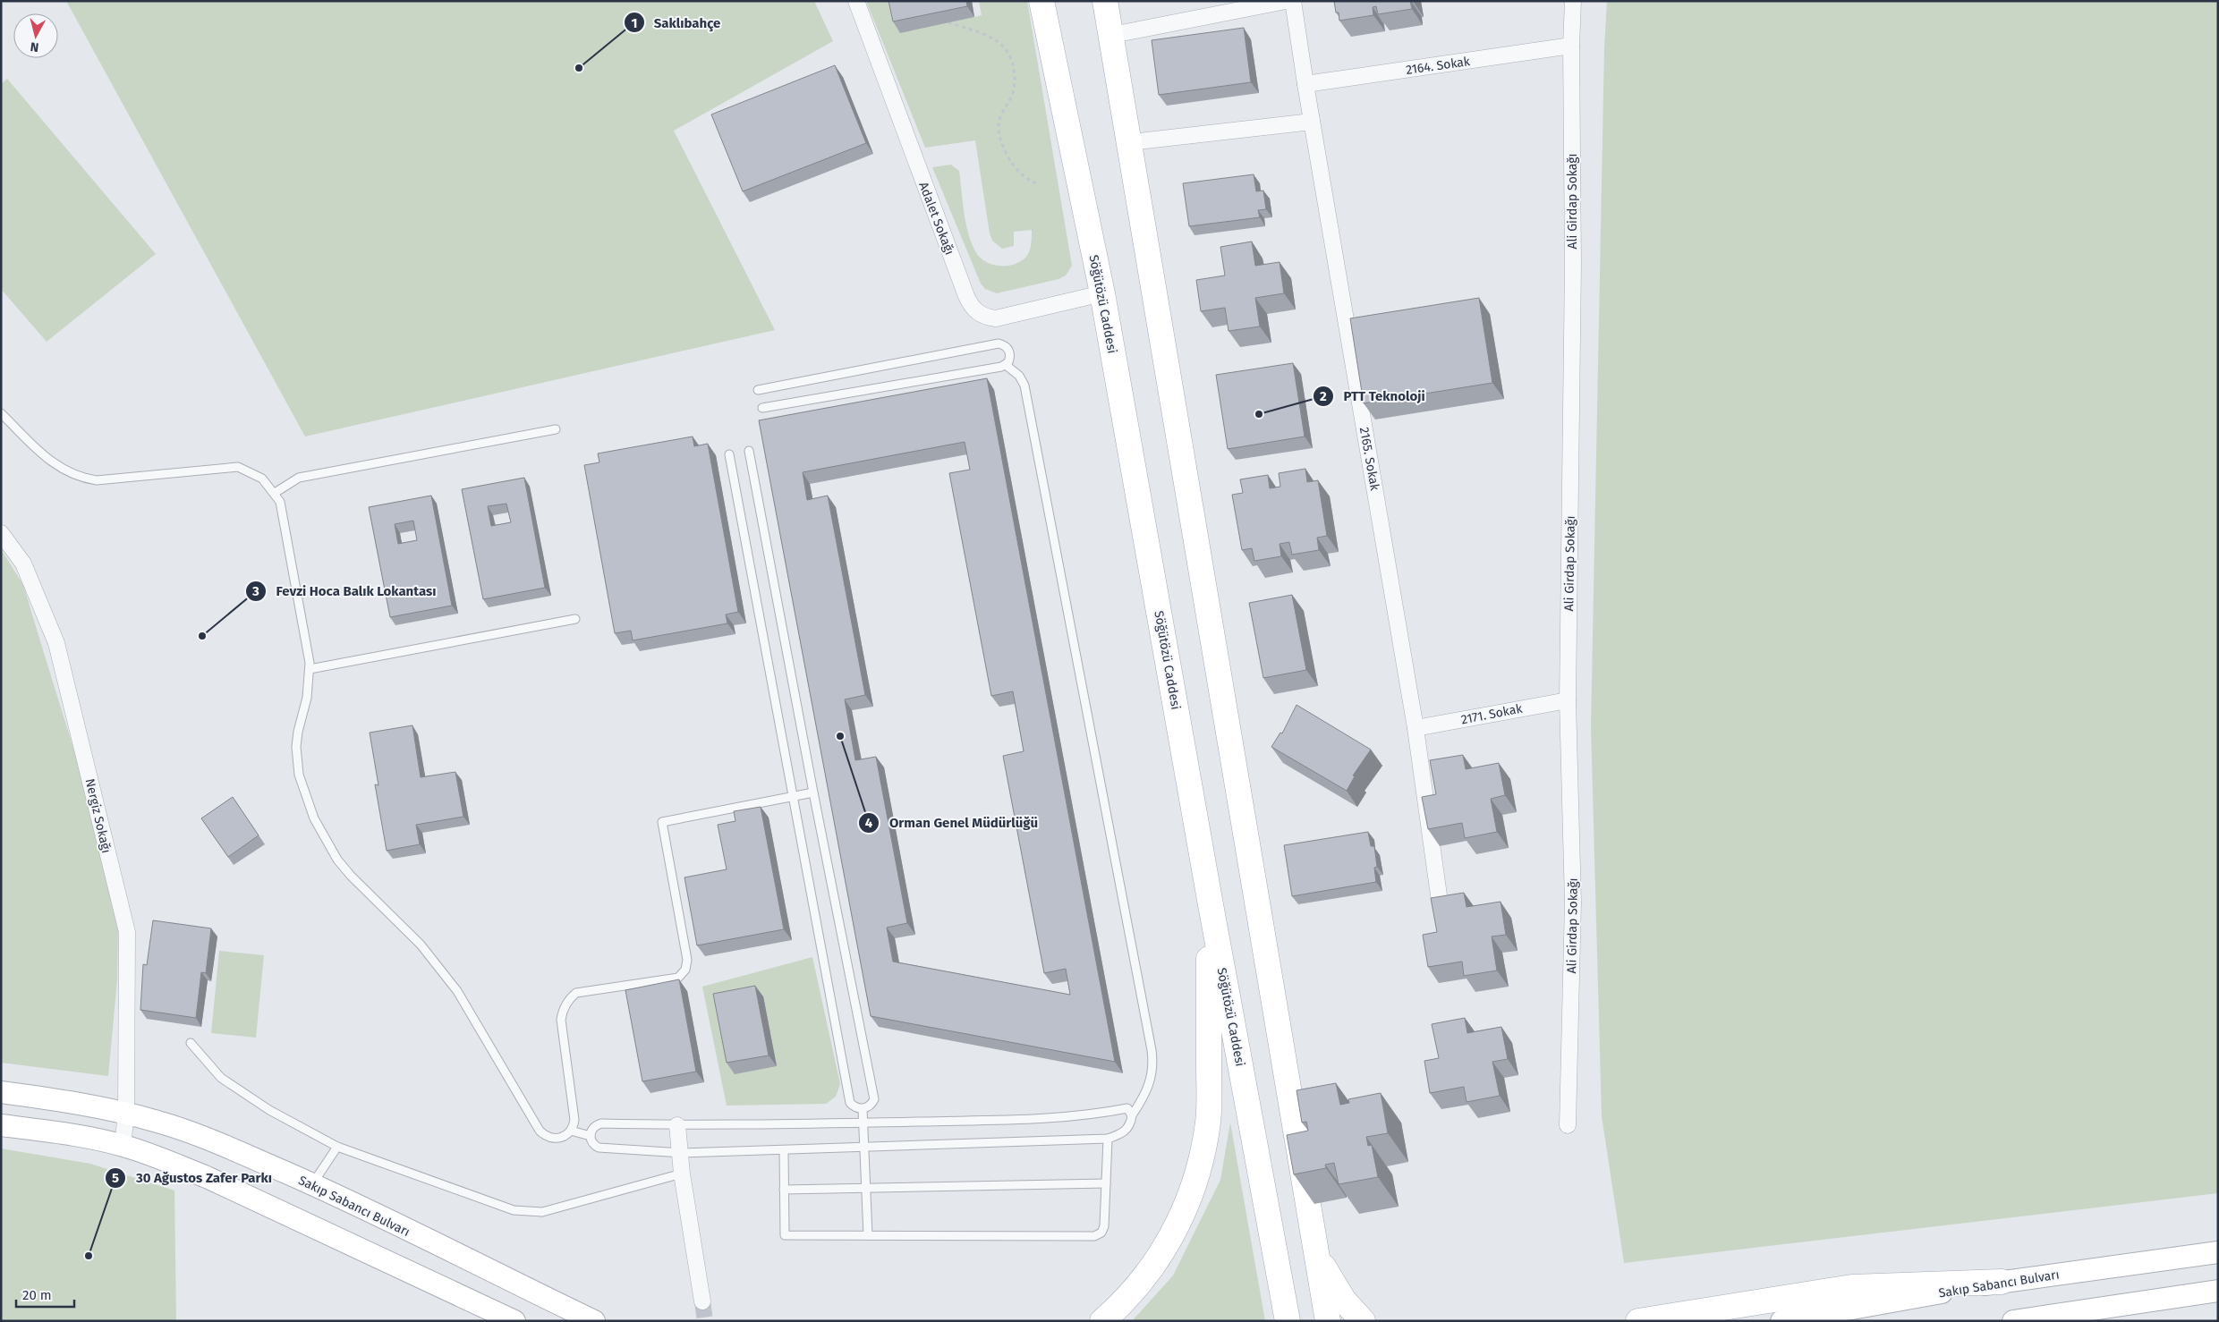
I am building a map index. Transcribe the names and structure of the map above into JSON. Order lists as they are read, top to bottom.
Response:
{
  "streets": {
    "main road": ["Söğütözü Caddesi"],
    "street": [
      "2164. Sokak",
      "Ali Girdap Sokağı",
      "Adalet Sokağı",
      "2165. Sokak",
      "2171. Sokak",
      "Nergiz Sokağı",
      "Sakıp Sabancı Bulvarı"
    ]
  },
  "crossings": [
    ["2164. Sokak", "Ali Girdap Sokağı"],
    ["2164. Sokak", "2165. Sokak"],
    ["Ali Girdap Sokağı", "2171. Sokak"],
    ["Adalet Sokağı", "Söğütözü Caddesi"],
    ["2165. Sokak", "2171. Sokak"],
    ["Nergiz Sokağı", "Sakıp Sabancı Bulvarı"]
  ],
  "places": [
    "Saklıbahçe",
    "PTT Teknoloji",
    "Fevzi Hoca Balık Lokantası",
    "Orman Genel Müdürlüğü",
    "30 Ağustos Zafer Parkı"
  ],
  "scale_bar": "20 m",
  "north": "bottom"
}
